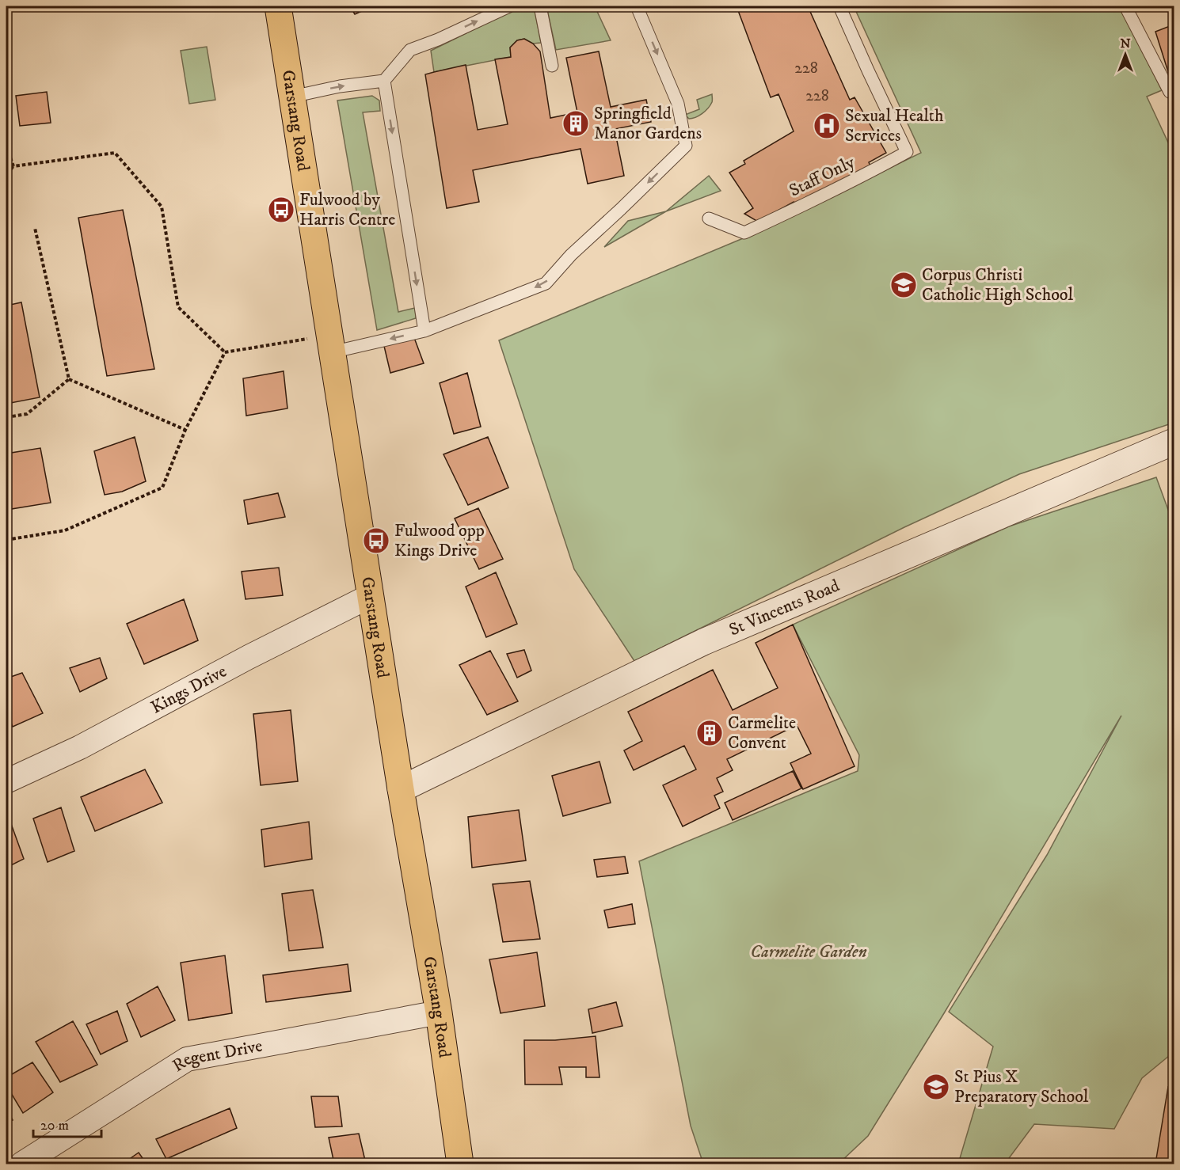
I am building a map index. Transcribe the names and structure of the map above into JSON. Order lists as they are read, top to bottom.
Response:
{
  "streets": {
    "highway": ["Garstang Road"],
    "street": ["St Vincents Road", "Kings Drive", "Regent Drive"],
    "lane": ["Staff Only"]
  },
  "crossings": [
    ["Garstang Road", "St Vincents Road"],
    ["Garstang Road", "Kings Drive"],
    ["Garstang Road", "Regent Drive"]
  ],
  "parks": ["Carmelite Garden"],
  "places": {
    "building": ["Springfield Manor Gardens", "Carmelite Convent"],
    "hospital": ["Sexual Health Services"],
    "bus stop": ["Fulwood by Harris Centre", "Fulwood opp Kings Drive"],
    "school or university": ["Corpus Christi Catholic High School", "St Pius X Preparatory School"]
  },
  "house_numbers": ["228", "228"],
  "scale_bar": "20 m",
  "north": "top"
}
